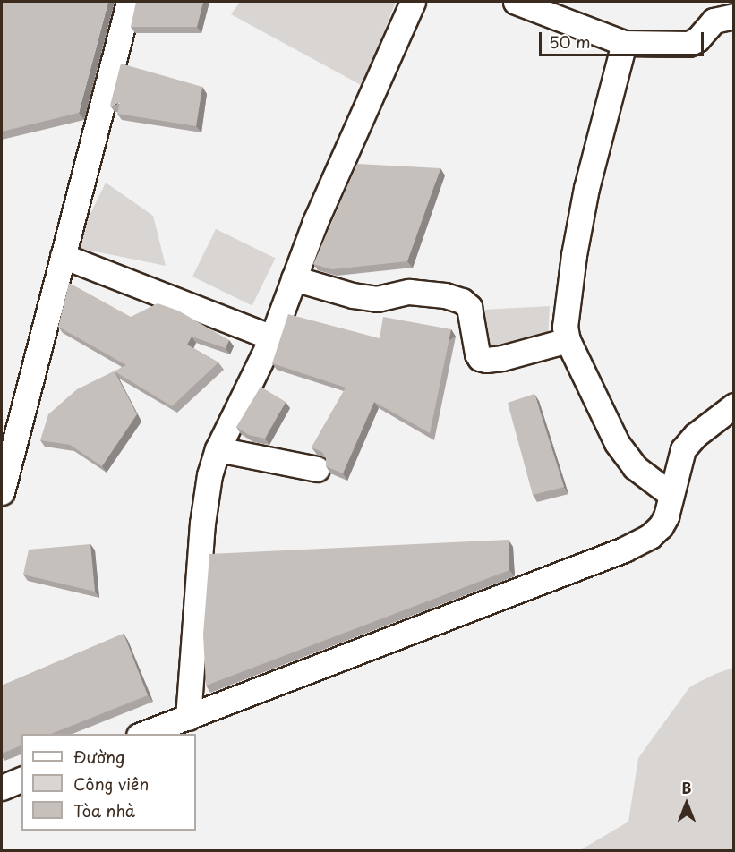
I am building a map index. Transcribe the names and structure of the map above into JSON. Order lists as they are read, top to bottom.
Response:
{
  "legend": ["Đường", "Công viên", "Tòa nhà"],
  "scale_bar": "50 m",
  "north": "top"
}
